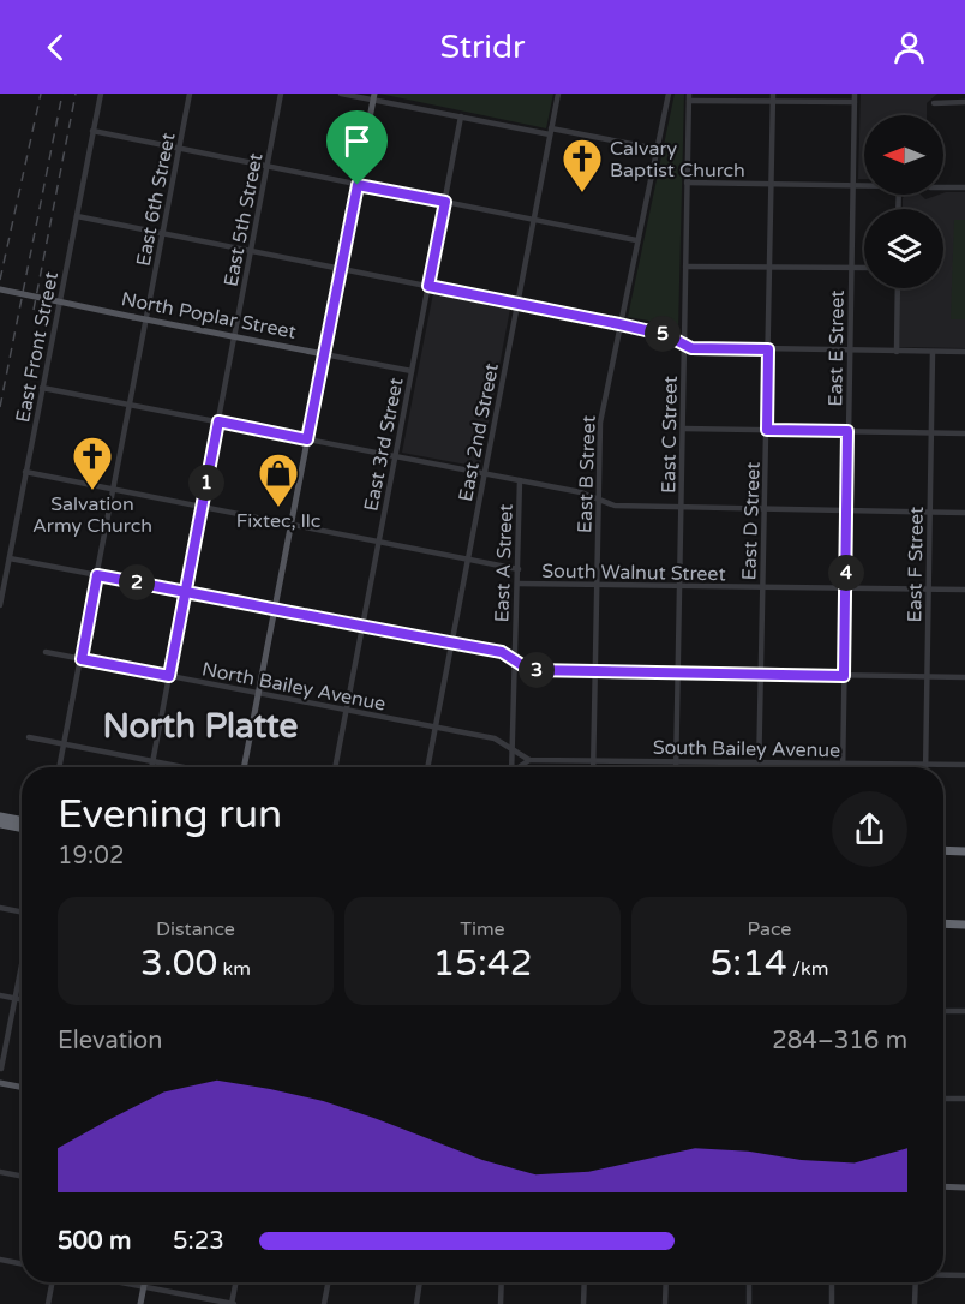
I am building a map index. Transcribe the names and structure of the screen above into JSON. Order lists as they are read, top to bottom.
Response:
{
  "streets": {
    "main road": ["North Poplar Street"],
    "street": [
      "East 6th Street",
      "East 5th Street",
      "East Front Street",
      "East E Street",
      "East 2nd Street",
      "East C Street",
      "East 3rd Street",
      "East B Street",
      "East D Street",
      "East A Street",
      "East F Street",
      "South Walnut Street",
      "North Bailey Avenue",
      "South Bailey Avenue"
    ]
  },
  "crossings": [
    ["East 6th Street", "North Poplar Street"],
    ["East 6th Street", "North Bailey Avenue"],
    ["East 5th Street", "North Poplar Street"],
    ["East 5th Street", "North Bailey Avenue"],
    ["North Poplar Street", "East 3rd Street"],
    ["East E Street", "South Walnut Street"],
    ["East E Street", "South Bailey Avenue"],
    ["East 2nd Street", "North Bailey Avenue"],
    ["East C Street", "South Walnut Street"],
    ["East C Street", "South Bailey Avenue"],
    ["East 3rd Street", "North Bailey Avenue"],
    ["East B Street", "South Walnut Street"],
    ["East B Street", "South Bailey Avenue"],
    ["East D Street", "South Walnut Street"],
    ["East D Street", "South Bailey Avenue"],
    ["East A Street", "South Walnut Street"],
    ["East A Street", "North Bailey Avenue"],
    ["East A Street", "South Bailey Avenue"],
    ["East F Street", "South Walnut Street"],
    ["East F Street", "South Bailey Avenue"],
    ["North Bailey Avenue", "South Bailey Avenue"]
  ],
  "districts": ["North Platte"],
  "places": {
    "church": ["Calvary Baptist Church", "Salvation Army Church"],
    "shop": ["Fixtec, llc"]
  },
  "north": "left",
  "page": {
    "header": "Stridr",
    "pins": [
      "5",
      "1",
      "4",
      "2",
      "3"
    ],
    "heading": ["Evening run", "19:02"],
    "stats": [
      ["Distance", "3.00 km"],
      ["Time", "15:42"],
      ["Pace", "5:14 /km"]
    ],
    "chart": ["Elevation", "284–316 m"],
    "list": [
      {
        "name": "500 m",
        "note": "5:23"
      }
    ]
  }
}
